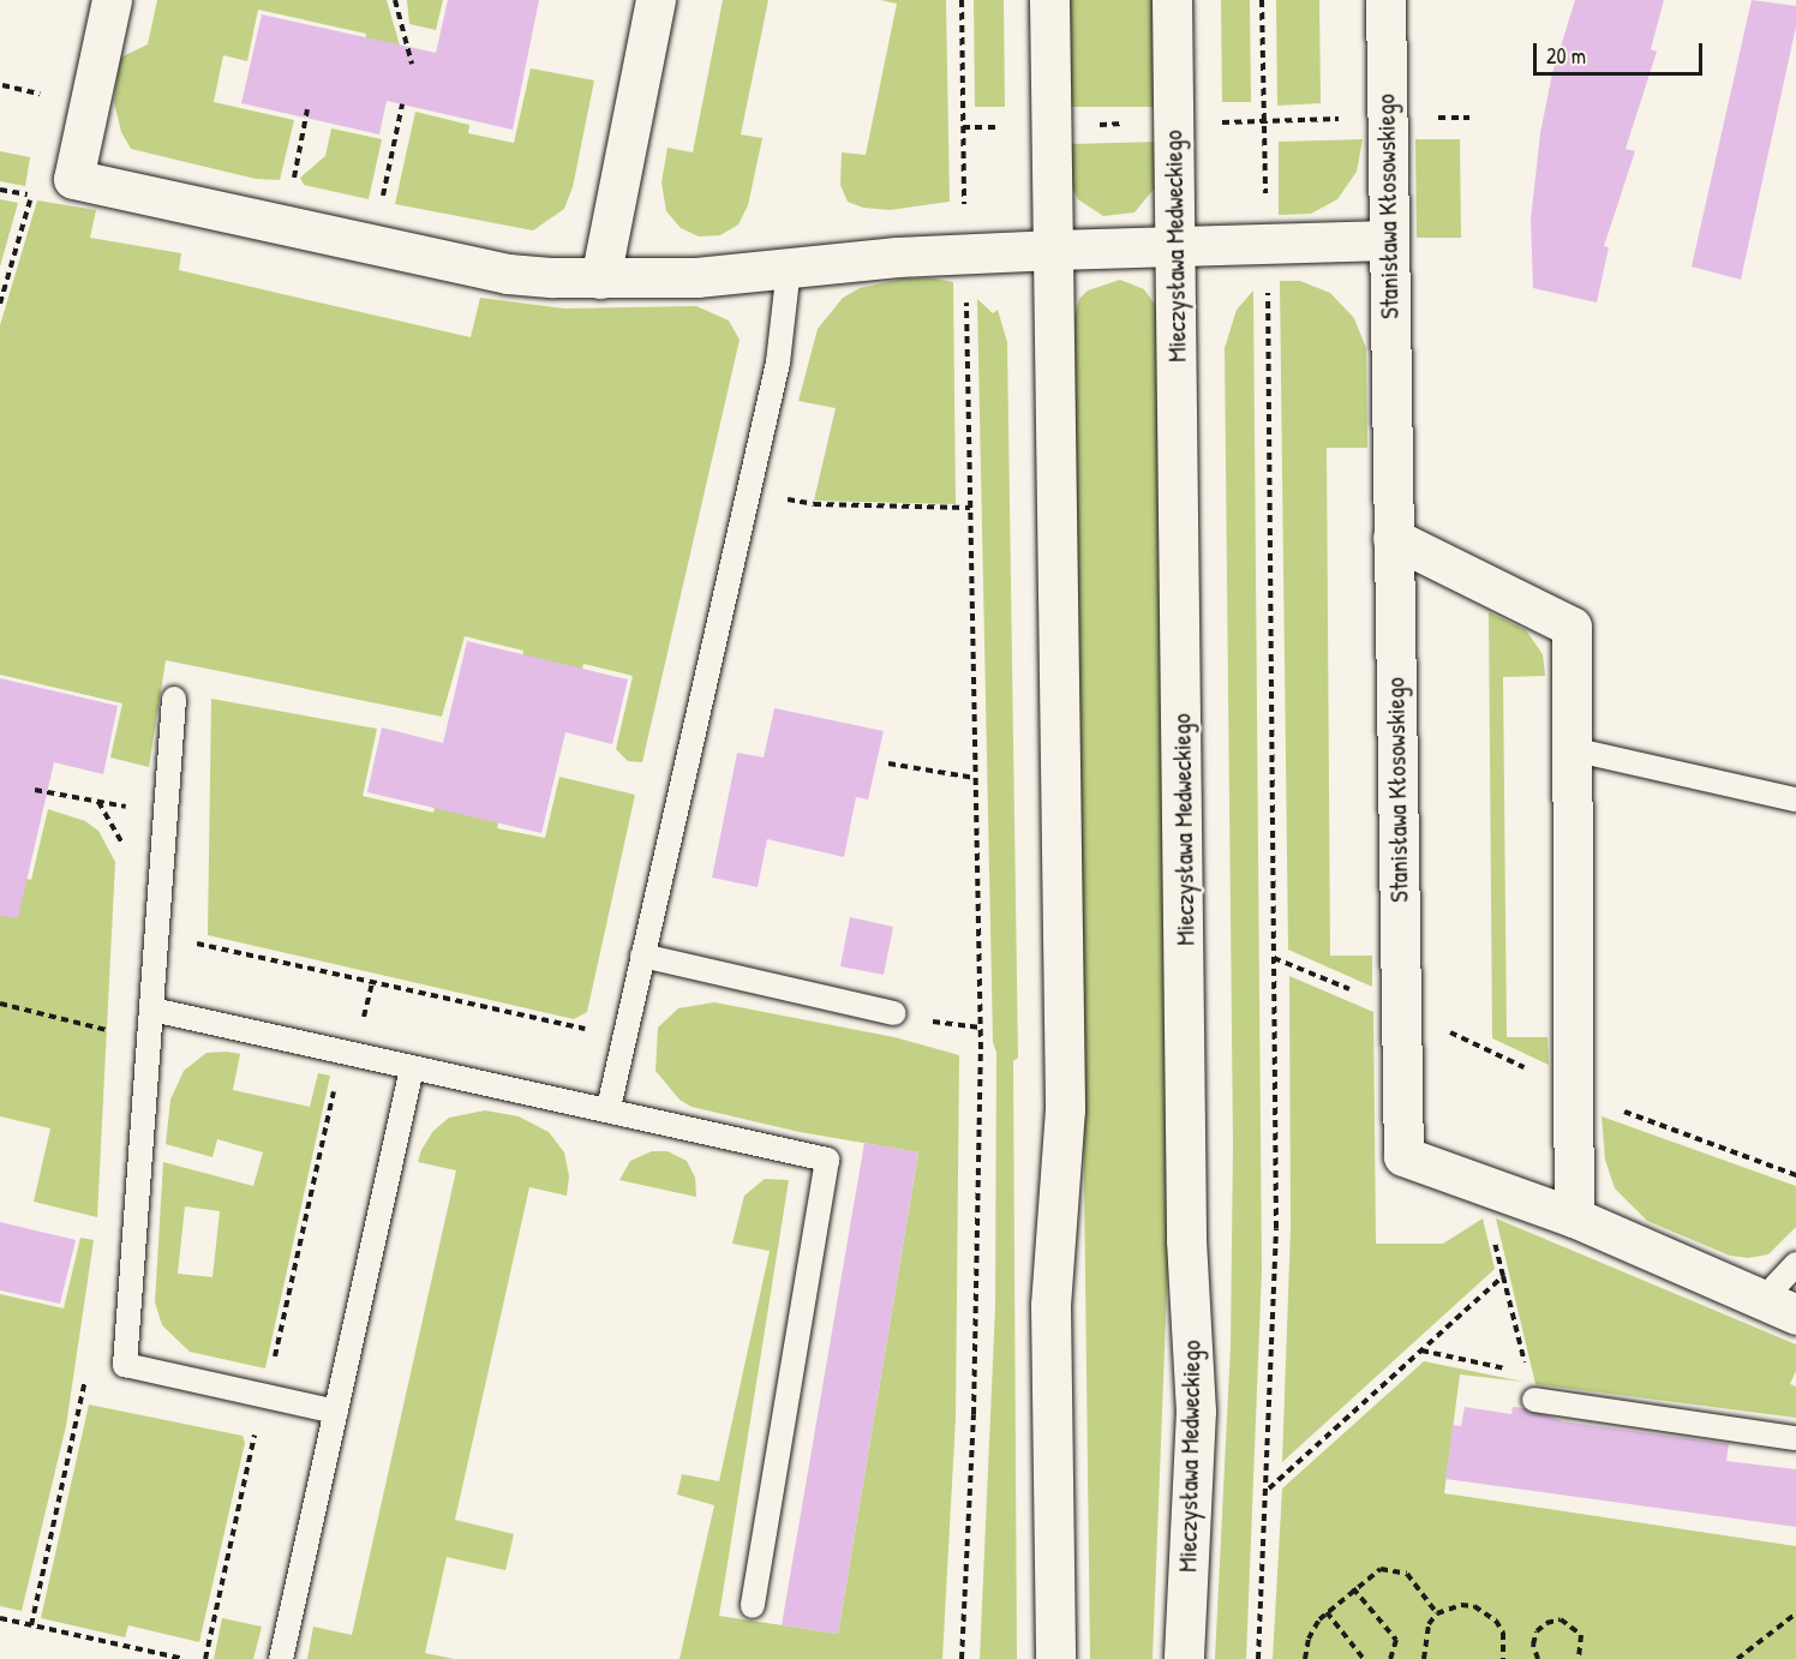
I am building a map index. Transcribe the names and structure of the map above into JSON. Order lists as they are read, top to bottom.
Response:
{
  "streets": {
    "street": ["Stanisława Kłosowskiego", "Mieczysława Medweckiego"]
  },
  "scale_bar": "20 m"
}
